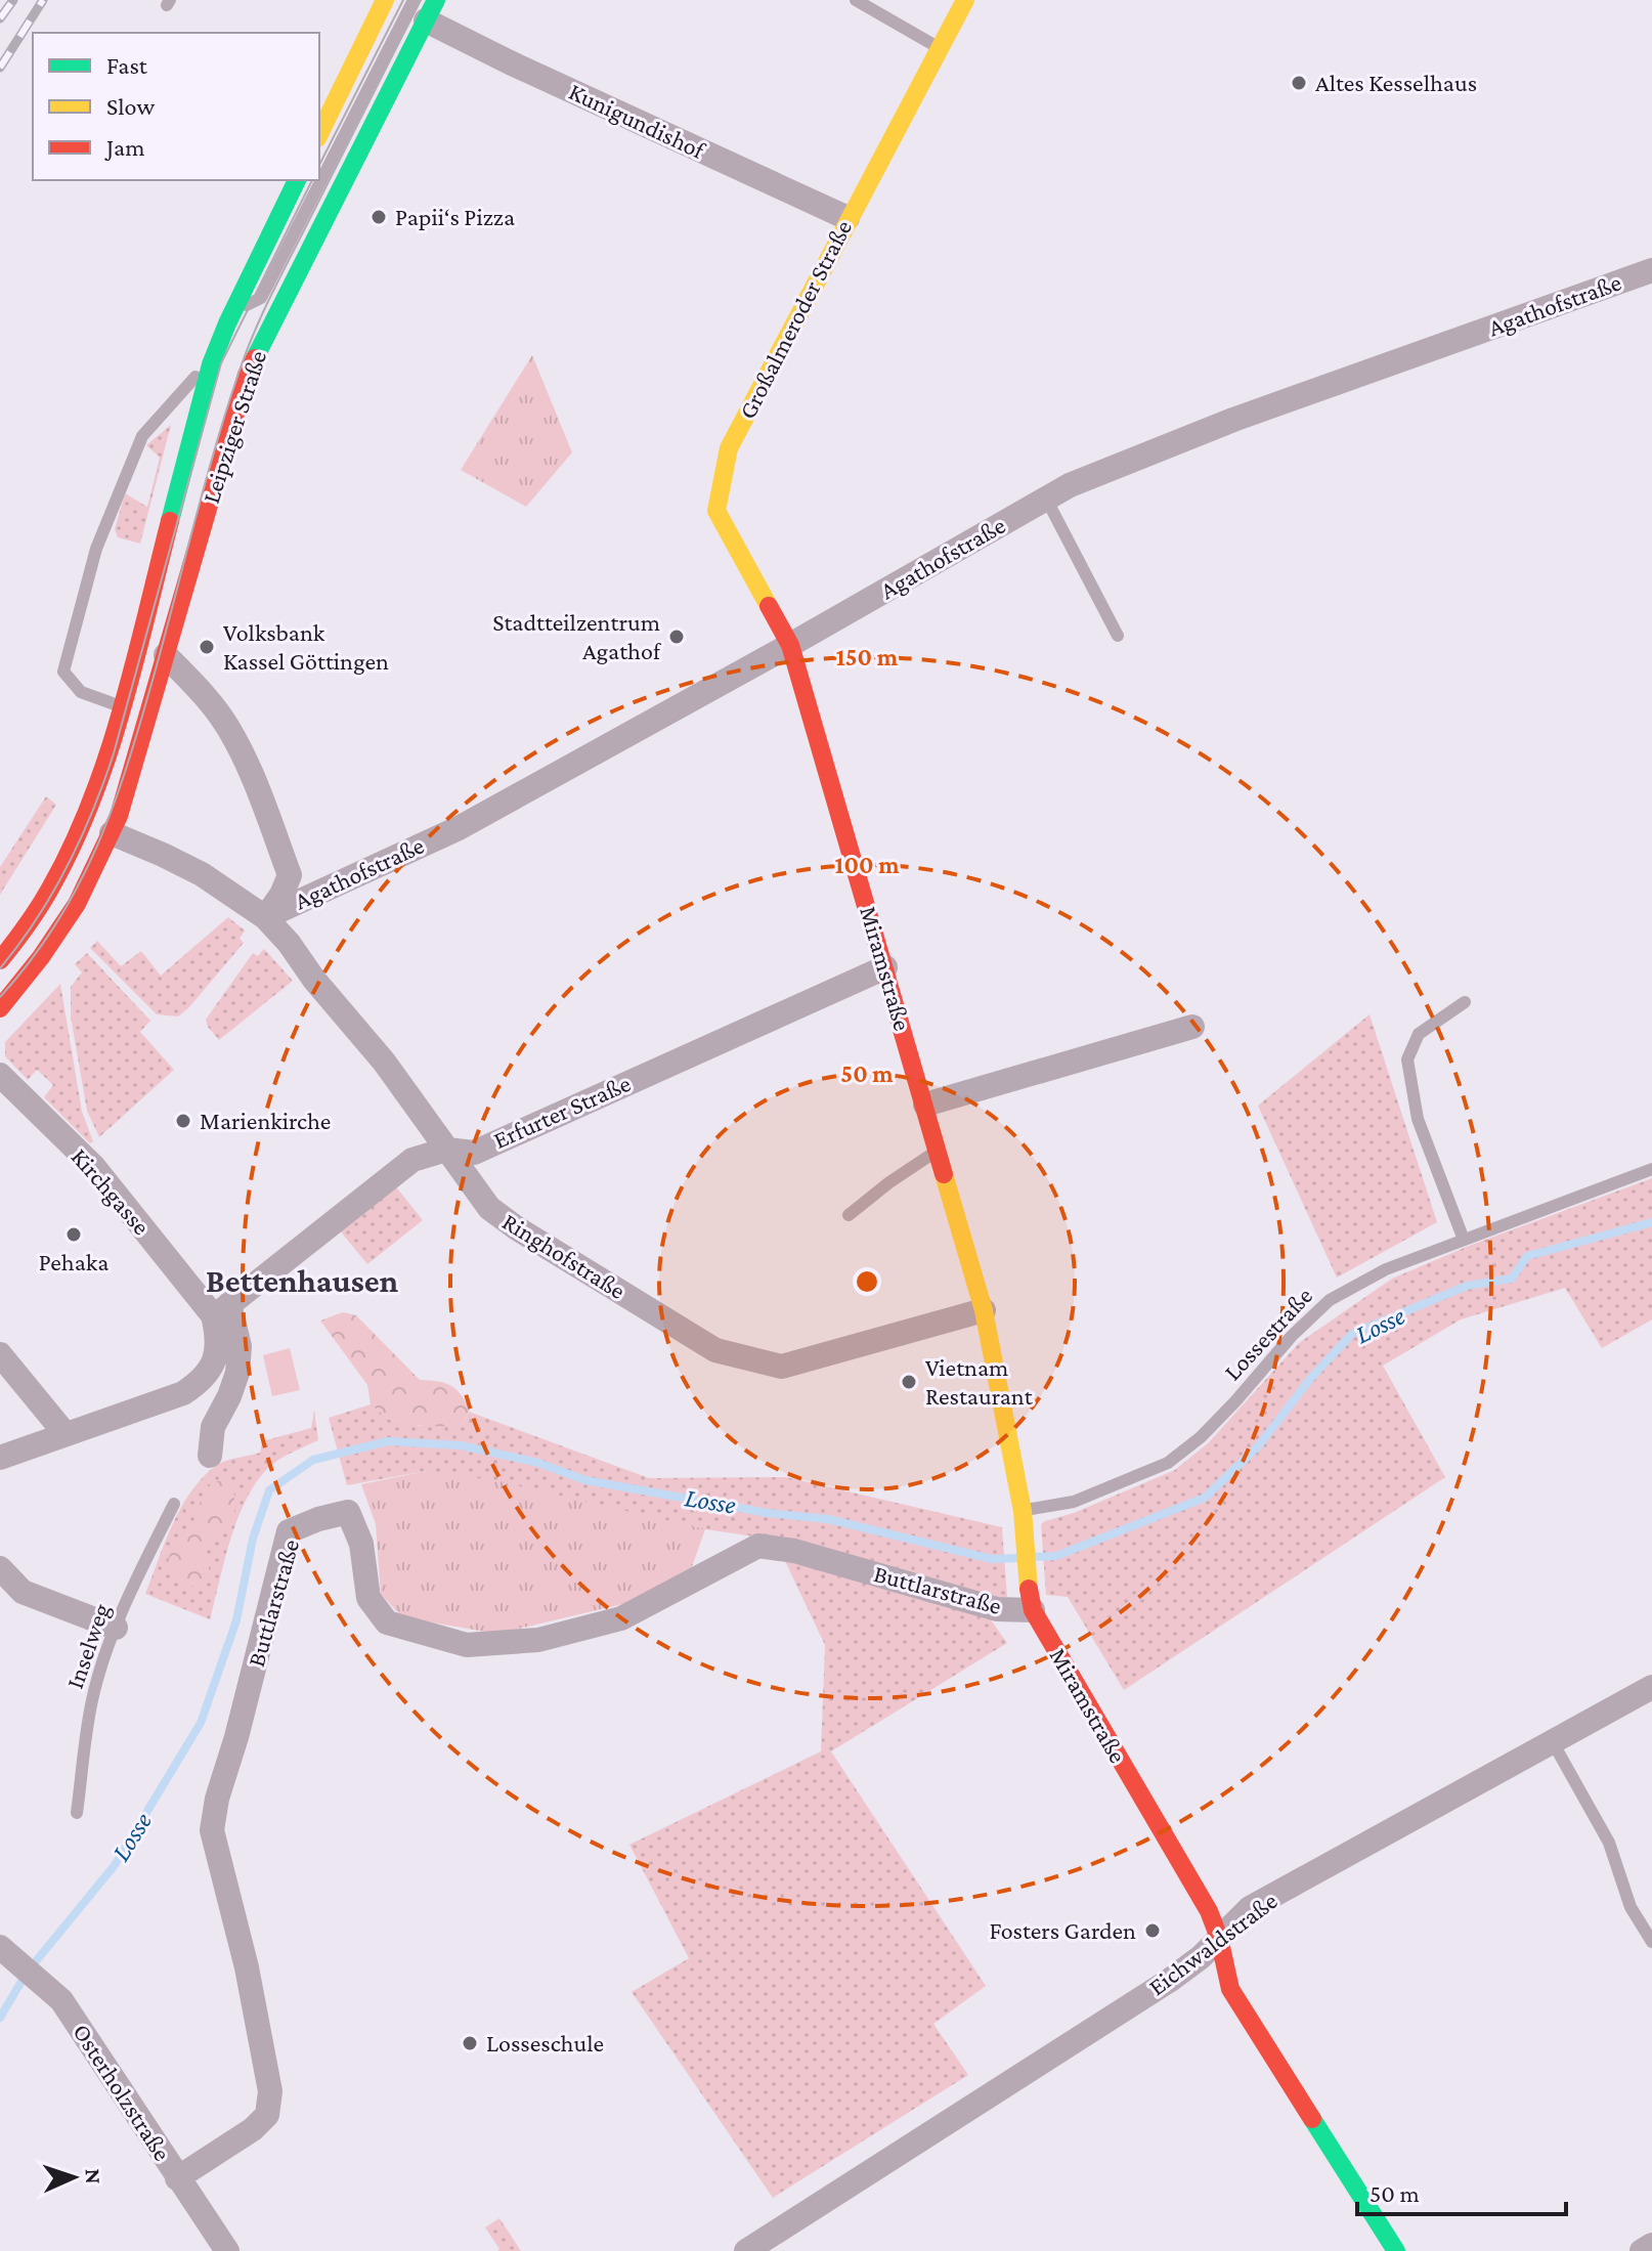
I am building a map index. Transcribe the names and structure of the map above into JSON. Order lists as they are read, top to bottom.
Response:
{
  "streets": {
    "street": [
      "Kunigundishof",
      "Agathofstraße",
      "Großalmeroder Straße",
      "Leipziger Straße",
      "Miramstraße",
      "Erfurter Straße",
      "Kirchgasse",
      "Ringhofstraße",
      "Buttlarstraße",
      "Eichwaldstraße",
      "Osterholzstraße"
    ],
    "lane": ["Lossestraße", "Inselweg"]
  },
  "crossings": [
    ["Kunigundishof", "Großalmeroder Straße"],
    ["Kunigundishof", "Leipziger Straße"],
    ["Agathofstraße", "Großalmeroder Straße"],
    ["Agathofstraße", "Miramstraße"],
    ["Agathofstraße", "Ringhofstraße"],
    ["Großalmeroder Straße", "Miramstraße"],
    ["Leipziger Straße", "Ringhofstraße"],
    ["Miramstraße", "Erfurter Straße"],
    ["Miramstraße", "Ringhofstraße"],
    ["Miramstraße", "Lossestraße"],
    ["Miramstraße", "Buttlarstraße"],
    ["Miramstraße", "Eichwaldstraße"],
    ["Erfurter Straße", "Kirchgasse"],
    ["Erfurter Straße", "Ringhofstraße"],
    ["Buttlarstraße", "Osterholzstraße"]
  ],
  "districts": ["Bettenhausen"],
  "water": ["Losse"],
  "places": [
    "Altes Kesselhaus",
    "Papii‘s Pizza",
    "Stadtteilzentrum Agathof",
    "Volksbank Kassel Göttingen",
    "Marienkirche",
    "Pehaka",
    "Vietnam Restaurant",
    "Fosters Garden",
    "Losseschule"
  ],
  "legend": ["Fast", "Slow", "Jam"],
  "scale_bar": "50 m",
  "north": "right",
  "rings": ["150 m", "100 m", "50 m"]
}
